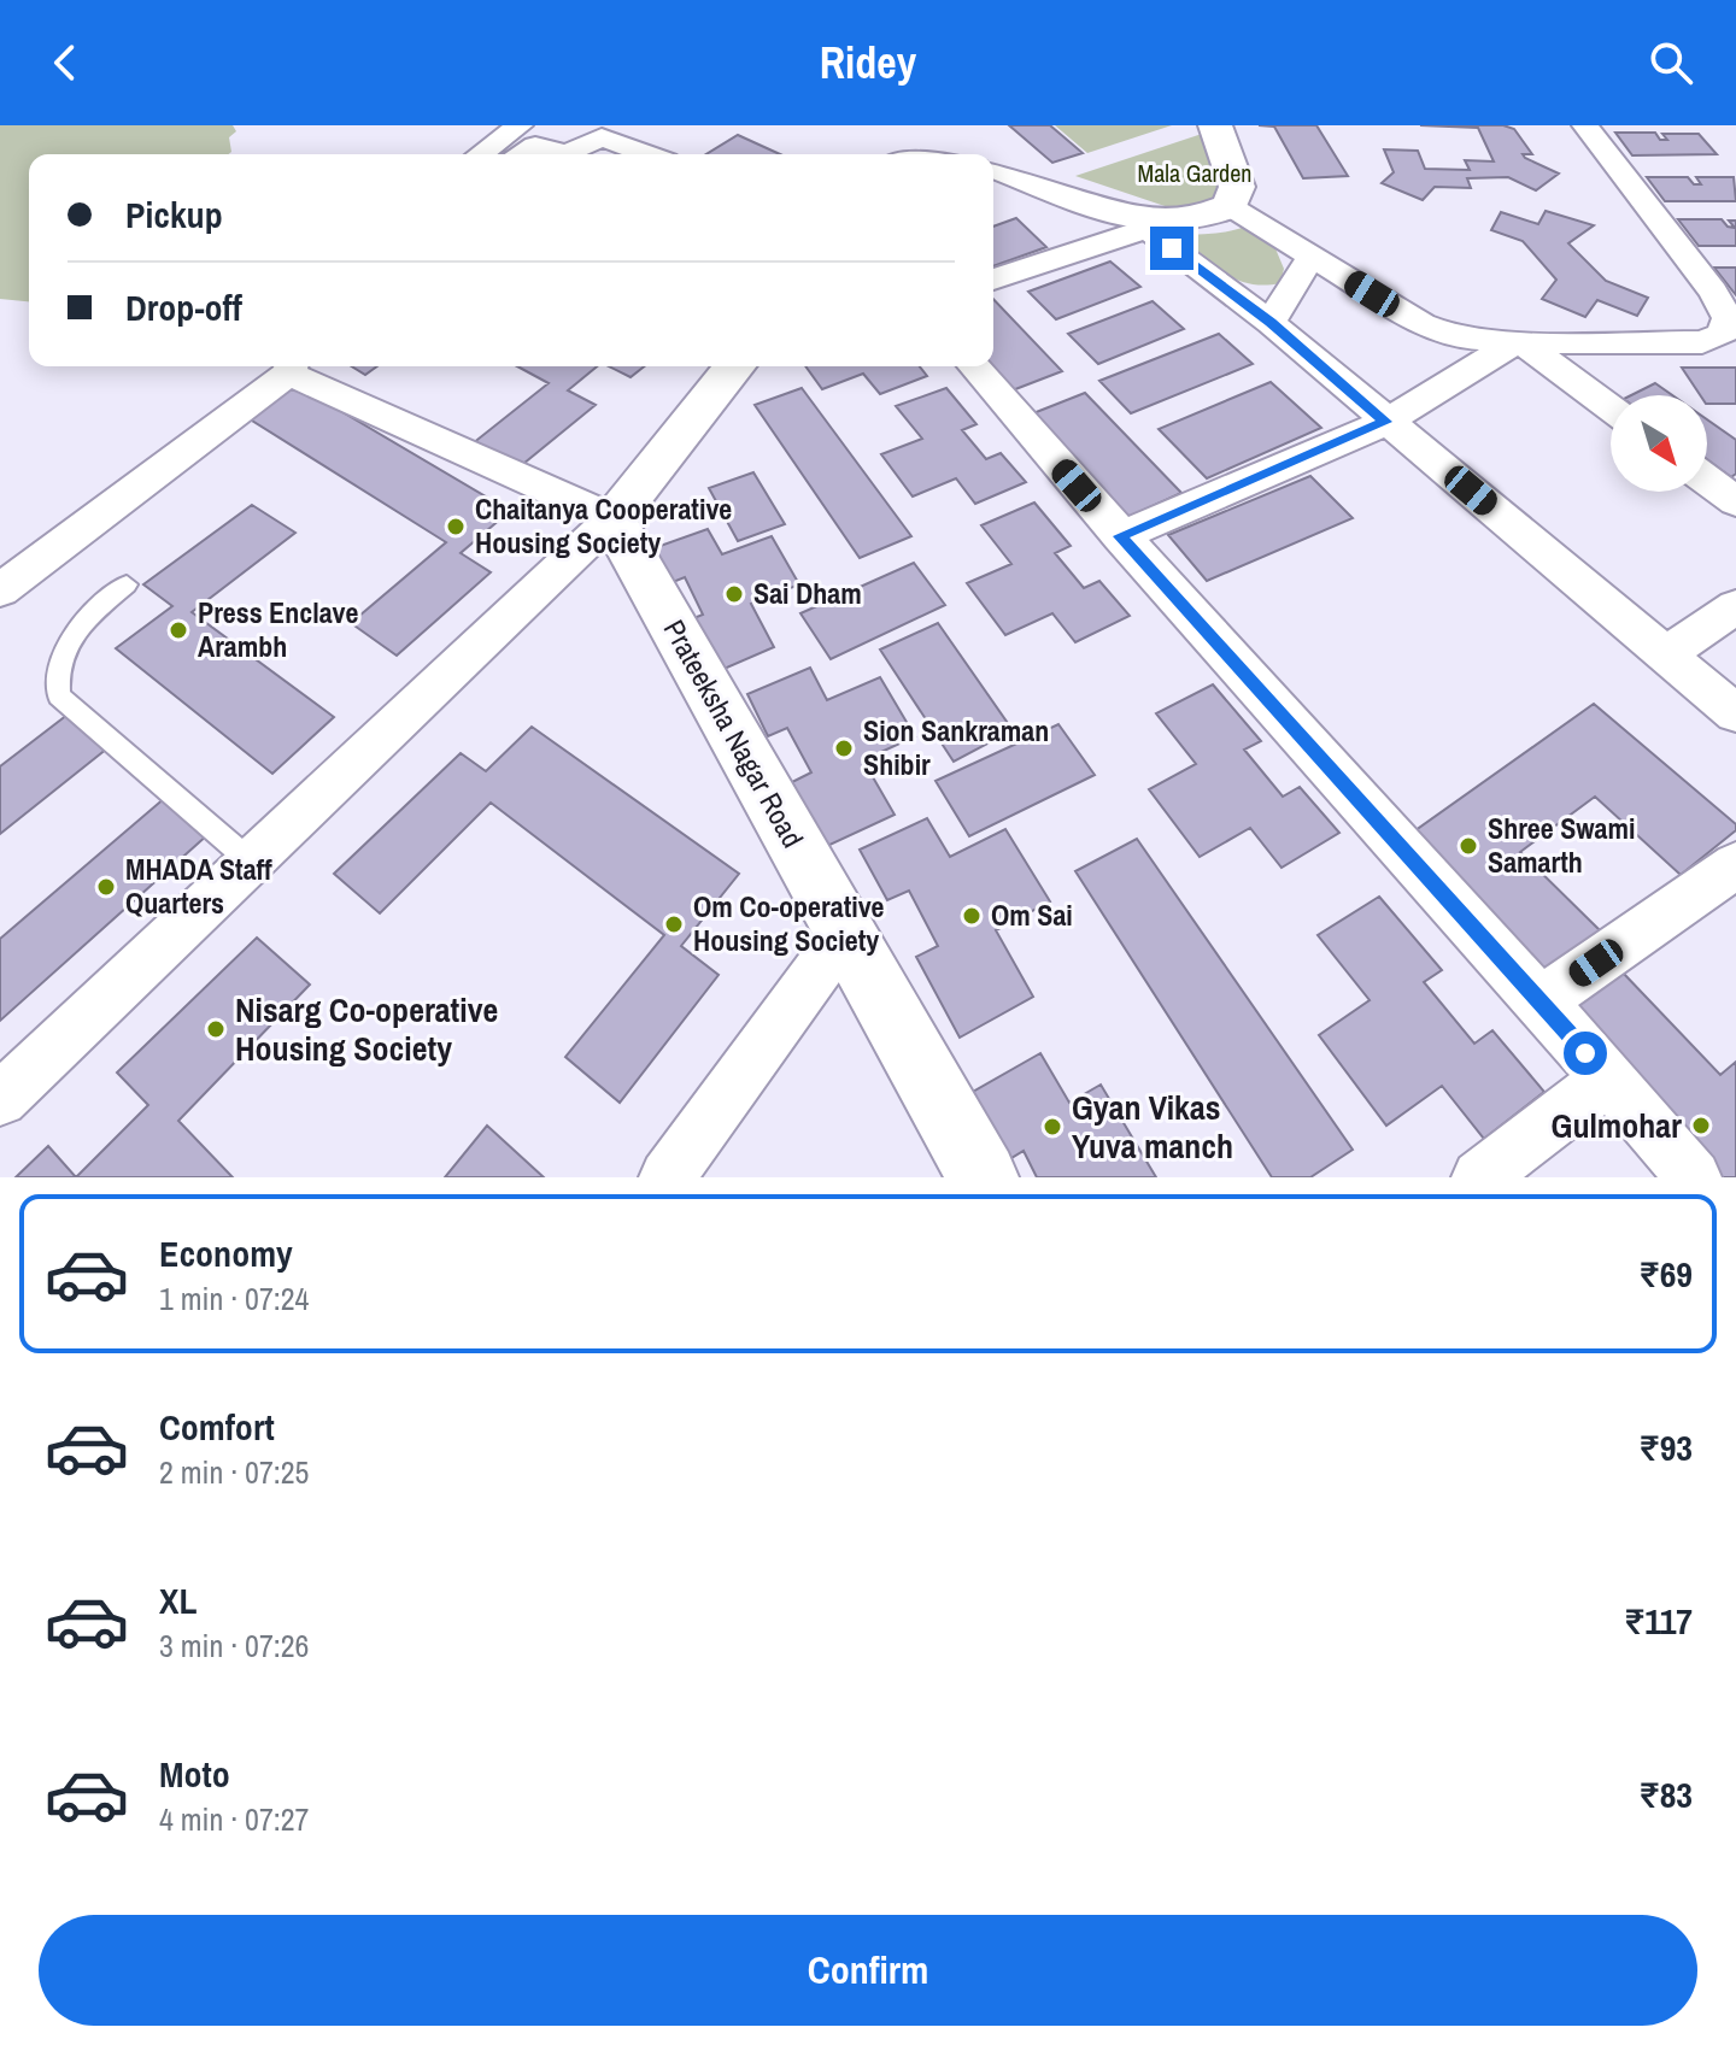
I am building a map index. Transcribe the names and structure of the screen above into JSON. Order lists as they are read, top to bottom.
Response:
{
  "streets": {
    "street": ["Prateeksha Nagar Road"]
  },
  "parks": ["Mala Garden"],
  "places": [
    "Chaitanya Cooperative Housing Society",
    "Sai Dham",
    "Press Enclave Arambh",
    "Sion Sankraman Shibir",
    "Shree Swami Samarth",
    "MHADA Staff Quarters",
    "Om Sai",
    "Om Co-operative Housing Society",
    "Nisarg Co-operative Housing Society",
    "Gulmohar",
    "Gyan Vikas Yuva manch"
  ],
  "north": "bottom right",
  "page": {
    "header": "Ridey",
    "banner": ["Pickup", "Drop-off"],
    "list": [
      {
        "name": "Economy",
        "note": "1 min · 07:24",
        "value": "₹69"
      },
      {
        "name": "Comfort",
        "note": "2 min · 07:25",
        "value": "₹93"
      },
      {
        "name": "XL",
        "note": "3 min · 07:26",
        "value": "₹117"
      },
      {
        "name": "Moto",
        "note": "4 min · 07:27",
        "value": "₹83"
      }
    ],
    "buttons": "Confirm"
  }
}
